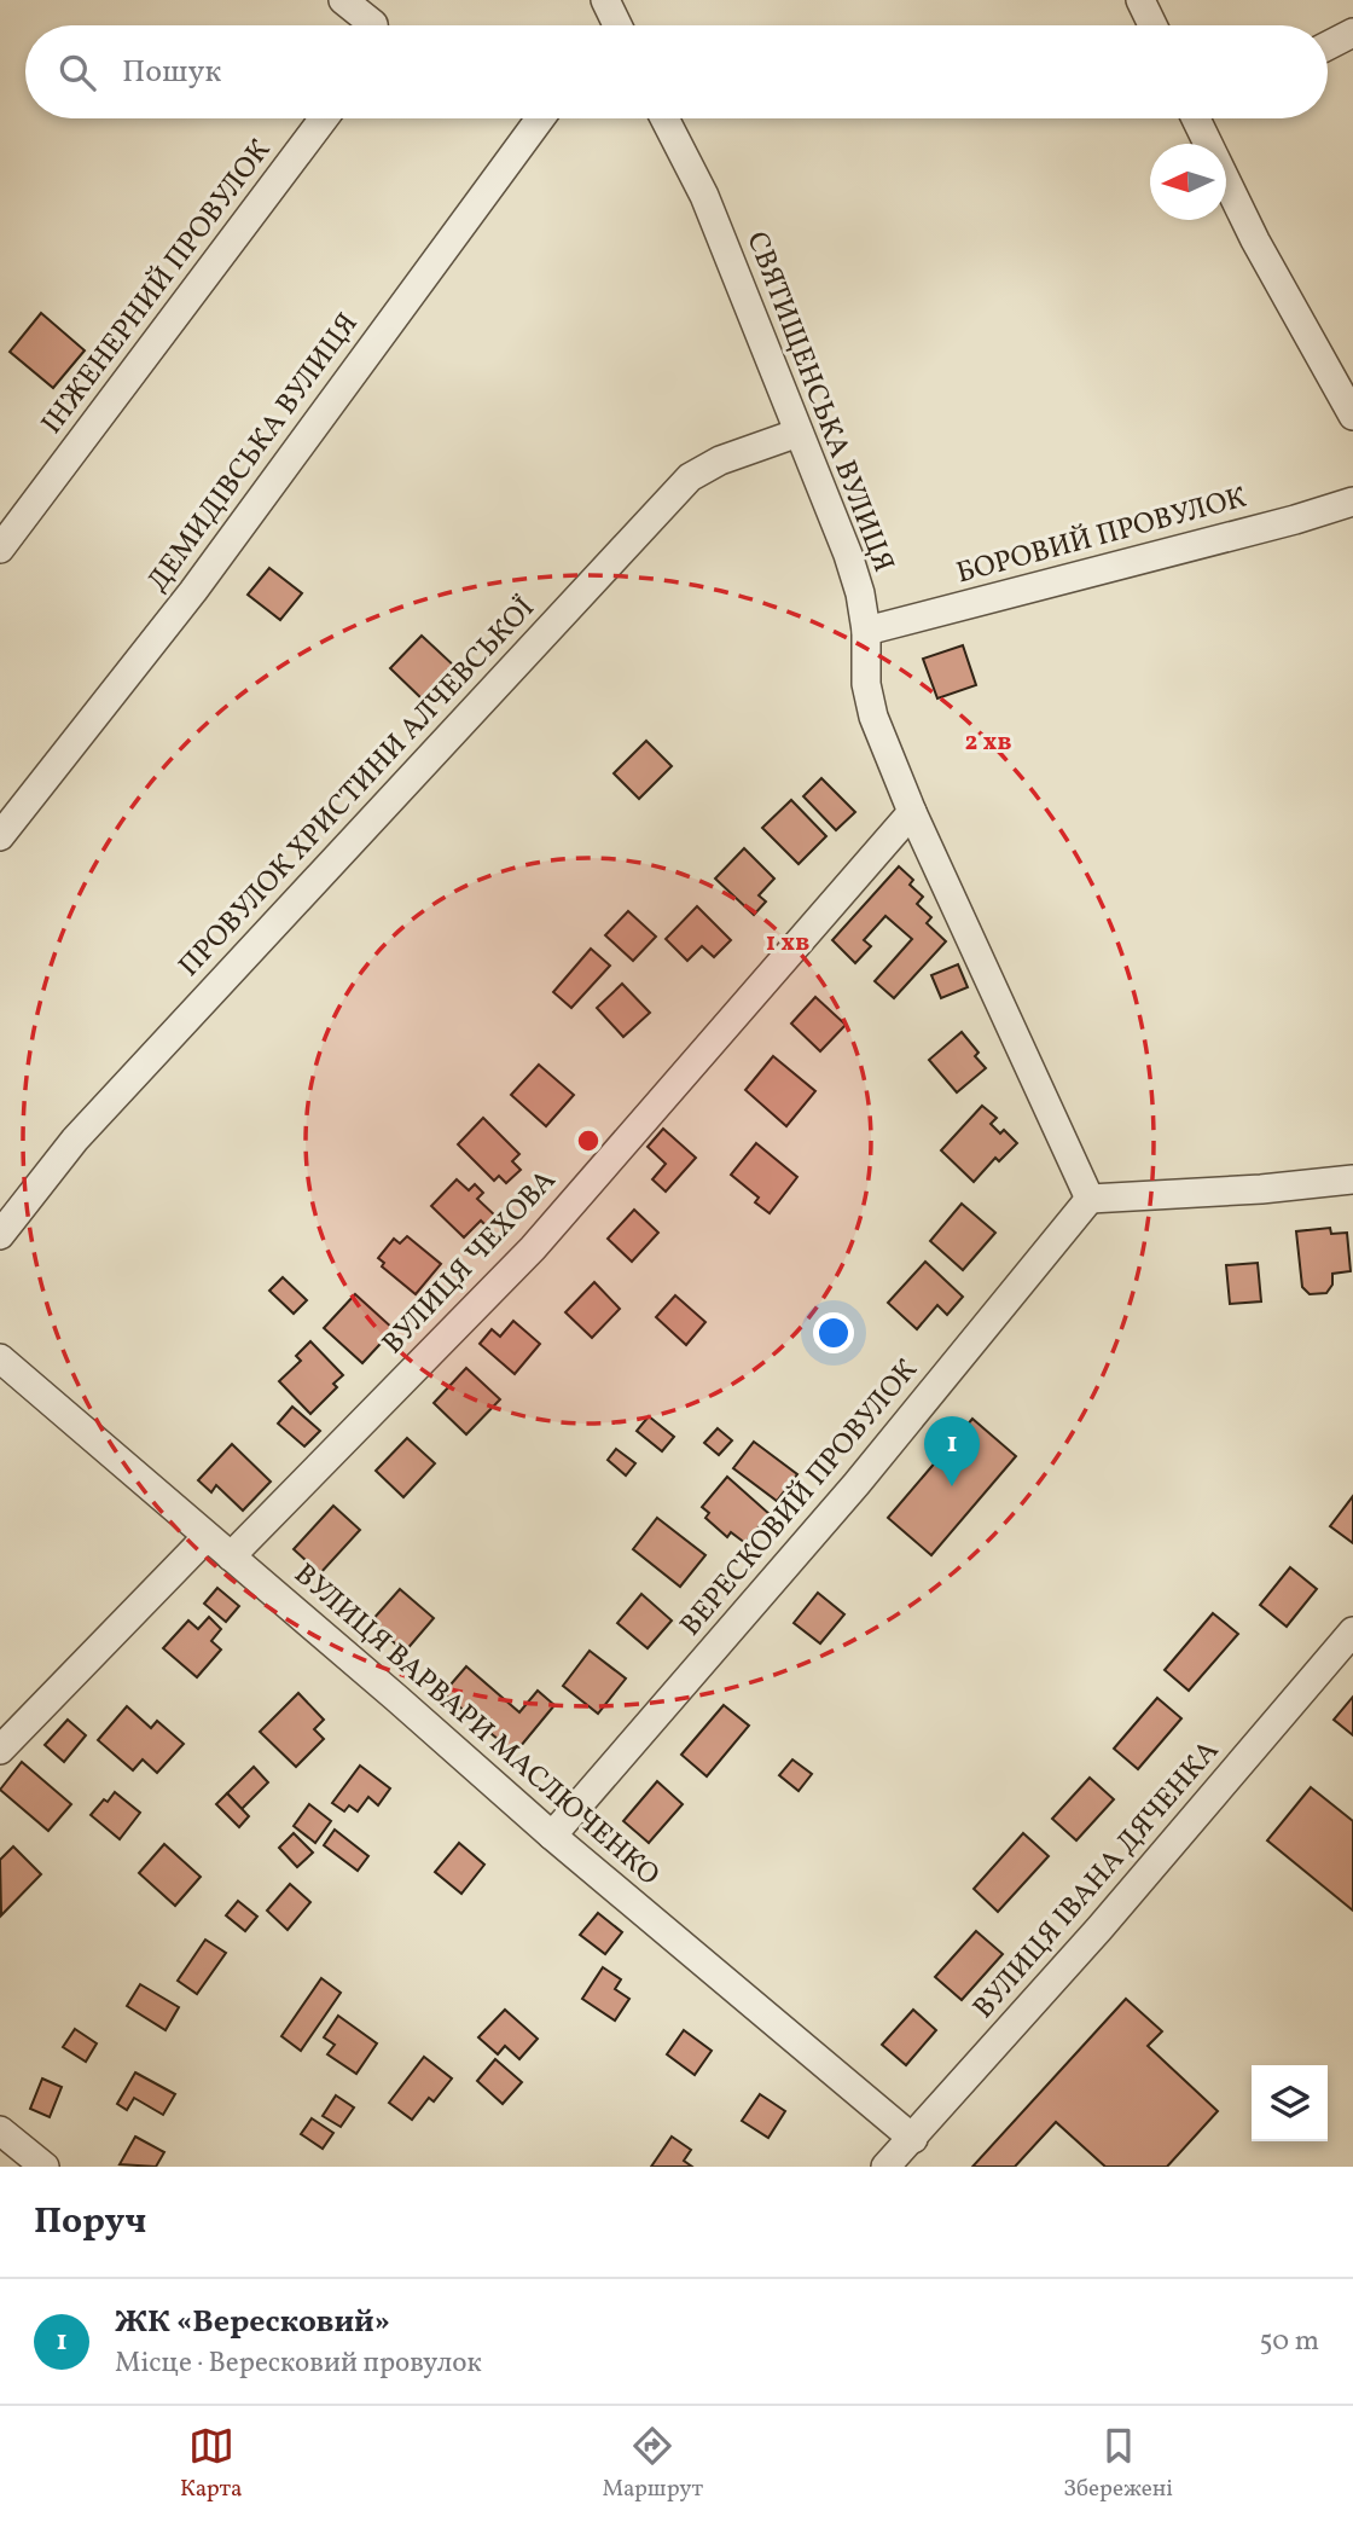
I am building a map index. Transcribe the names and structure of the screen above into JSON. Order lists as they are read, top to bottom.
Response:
{
  "streets": {
    "street": [
      "ІНЖЕНЕРНИЙ ПРОВУЛОК",
      "СВЯТИЩЕНСЬКА ВУЛИЦЯ",
      "ДЕМИДІВСЬКА ВУЛИЦЯ",
      "БОРОВИЙ ПРОВУЛОК",
      "ПРОВУЛОК ХРИСТИНИ АЛЧЕВСЬКОЇ",
      "ВУЛИЦЯ ЧЕХОВА",
      "ВЕРЕСКОВИЙ ПРОВУЛОК",
      "ВУЛИЦЯ ВАРВАРИ МАСЛЮЧЕНКО",
      "ВУЛИЦЯ ІВАНА ДЯЧЕНКА"
    ]
  },
  "crossings": [
    ["СВЯТИЩЕНСЬКА ВУЛИЦЯ", "БОРОВИЙ ПРОВУЛОК"],
    ["СВЯТИЩЕНСЬКА ВУЛИЦЯ", "ПРОВУЛОК ХРИСТИНИ АЛЧЕВСЬКОЇ"],
    ["СВЯТИЩЕНСЬКА ВУЛИЦЯ", "ВУЛИЦЯ ЧЕХОВА"],
    ["СВЯТИЩЕНСЬКА ВУЛИЦЯ", "ВЕРЕСКОВИЙ ПРОВУЛОК"],
    ["ВУЛИЦЯ ЧЕХОВА", "ВУЛИЦЯ ВАРВАРИ МАСЛЮЧЕНКО"],
    ["ВЕРЕСКОВИЙ ПРОВУЛОК", "ВУЛИЦЯ ВАРВАРИ МАСЛЮЧЕНКО"],
    ["ВУЛИЦЯ ВАРВАРИ МАСЛЮЧЕНКО", "ВУЛИЦЯ ІВАНА ДЯЧЕНКА"]
  ],
  "north": "left",
  "page": {
    "search": "Пошук",
    "pins": "1",
    "heading": "Поруч",
    "list": [
      {
        "mark": "1",
        "name": "ЖК «Вересковий»",
        "note": "Місце · Вересковий провулок",
        "value": "50 m"
      }
    ],
    "nav": ["Карта", "Маршрут", "Збережені"]
  },
  "rings": ["2 хв", "1 хв"]
}
